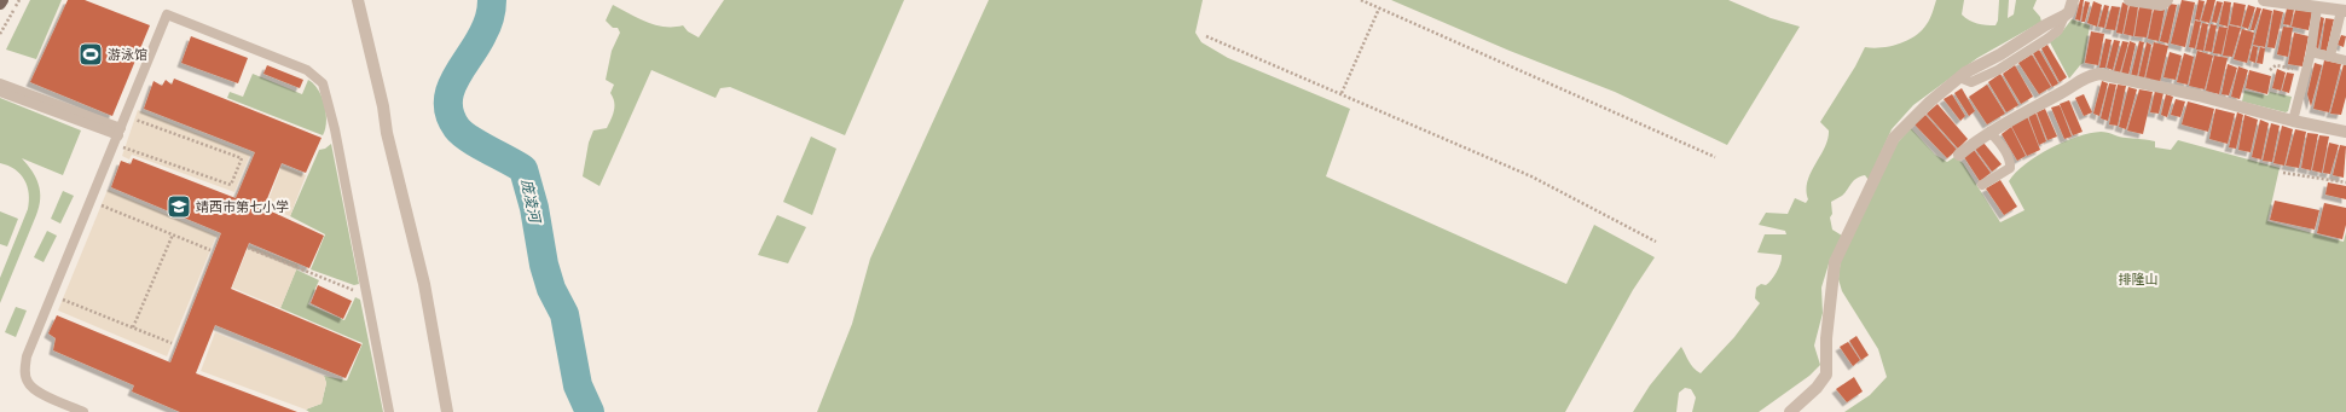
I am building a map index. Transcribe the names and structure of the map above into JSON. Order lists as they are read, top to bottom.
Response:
{
  "water": ["庞凌河"],
  "parks": ["排隆山"],
  "places": {
    "sports": ["游泳馆"],
    "school or university": ["靖西市第七小学"]
  }
}
